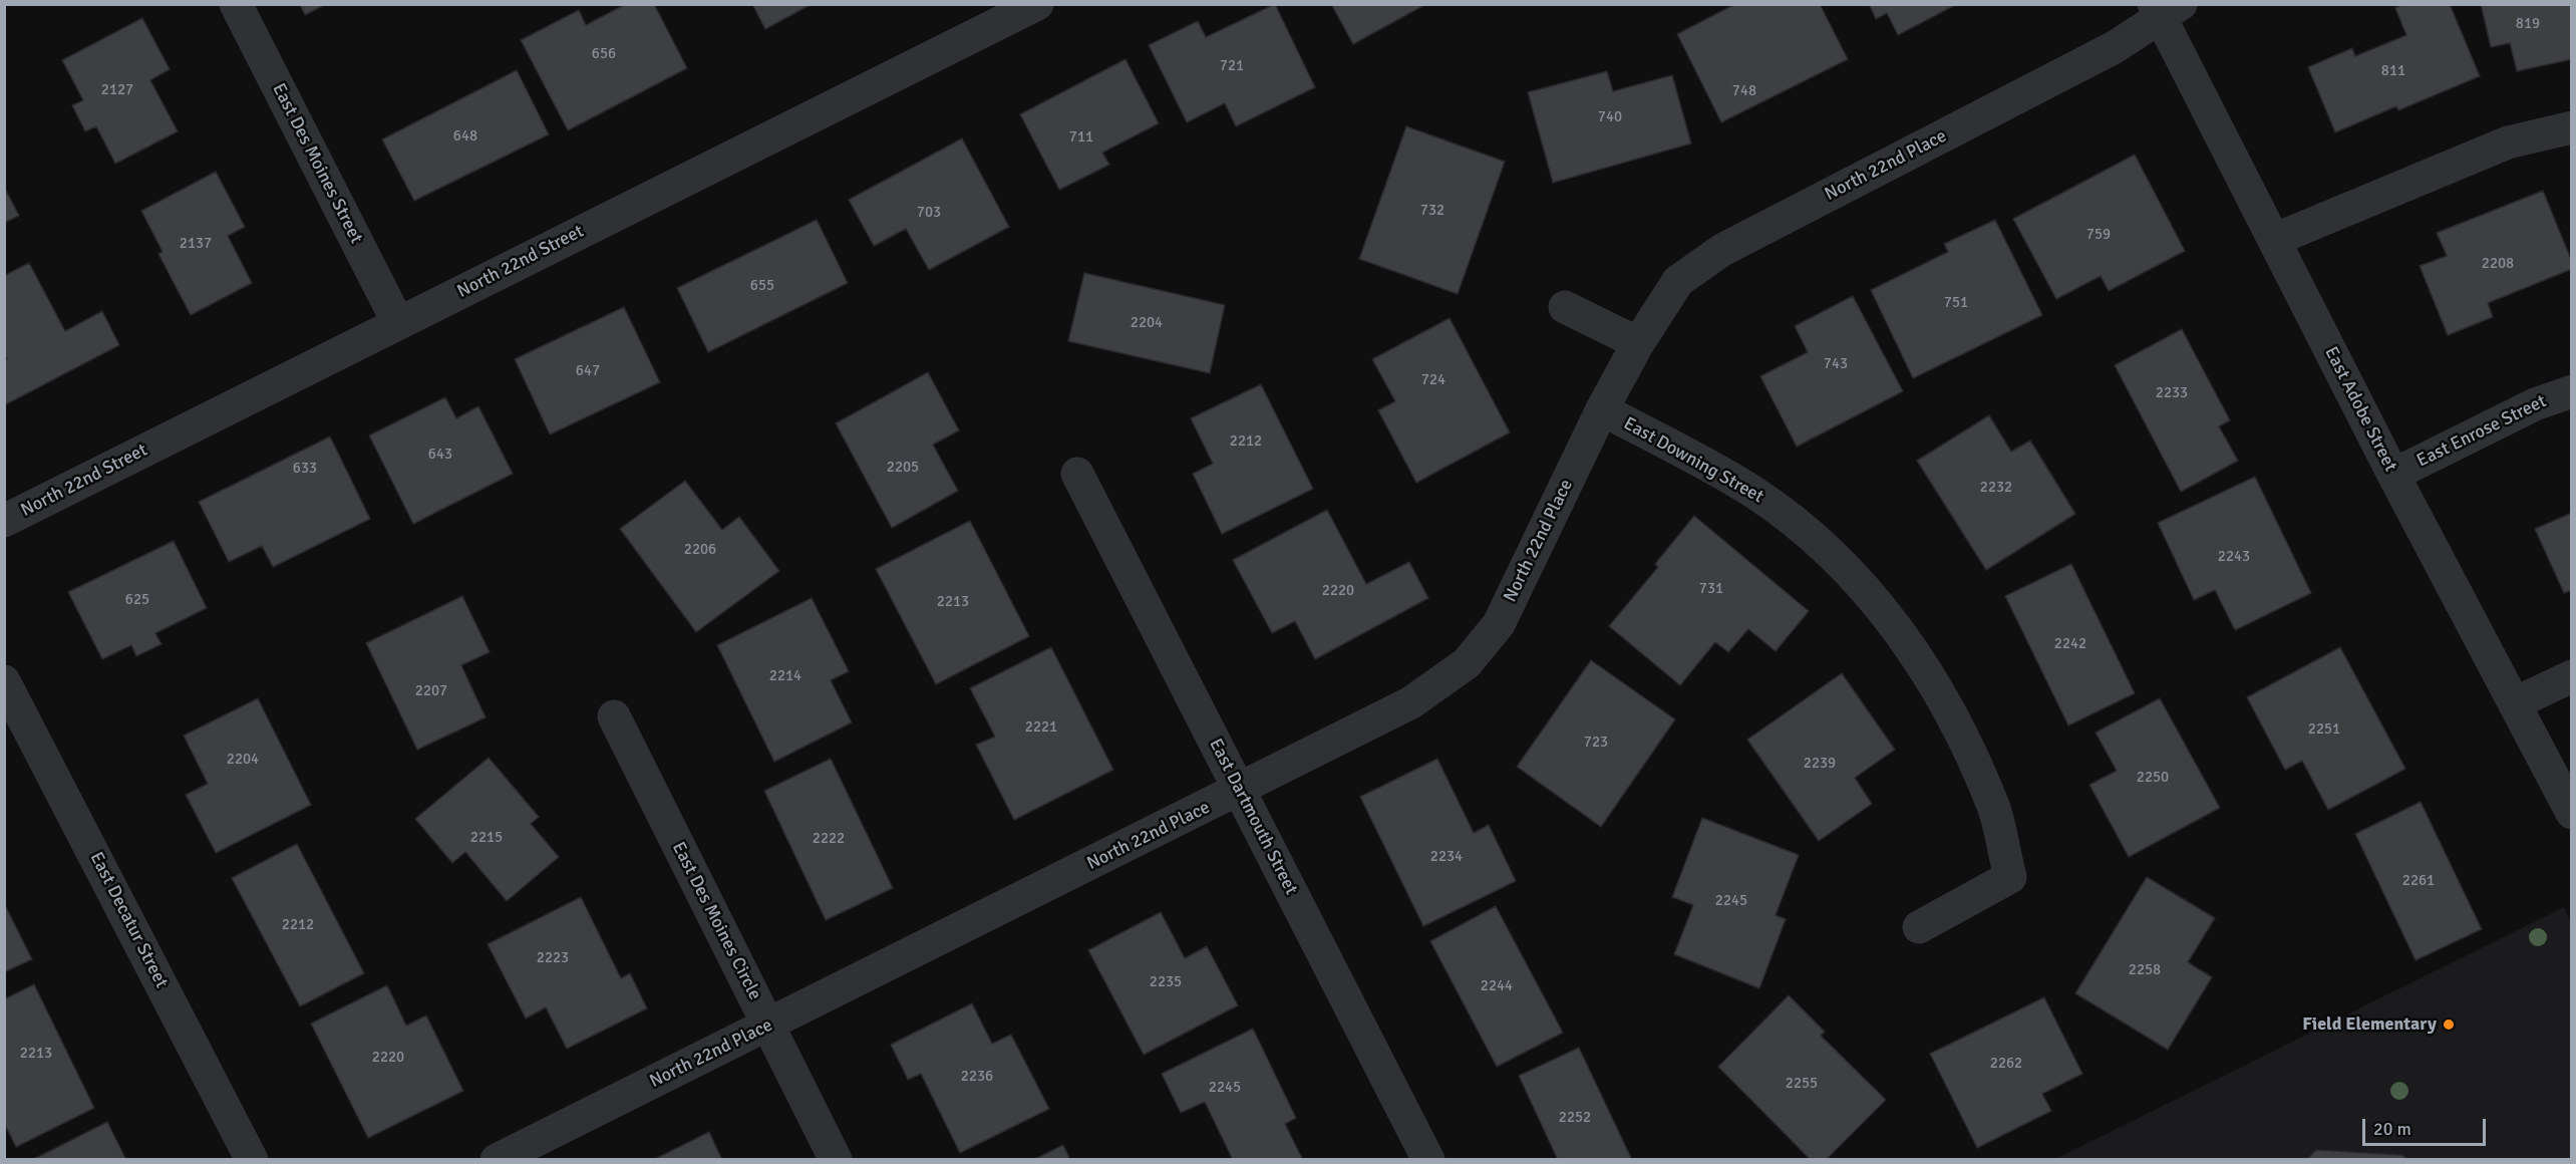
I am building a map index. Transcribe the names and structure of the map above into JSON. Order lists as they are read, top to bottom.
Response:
{
  "streets": {
    "street": [
      "East Des Moines Street",
      "North 22nd Place",
      "North 22nd Street",
      "East Adobe Street",
      "East Enrose Street",
      "East Downing Street",
      "East Dartmouth Street",
      "East Decatur Street",
      "East Des Moines Circle"
    ]
  },
  "crossings": [
    ["East Des Moines Street", "North 22nd Street"],
    ["North 22nd Place", "East Adobe Street"],
    ["North 22nd Place", "East Downing Street"],
    ["North 22nd Place", "East Dartmouth Street"],
    ["North 22nd Place", "East Des Moines Circle"],
    ["East Adobe Street", "East Enrose Street"]
  ],
  "places": ["Field Elementary"],
  "house_numbers": [
    "819",
    "656",
    "721",
    "811",
    "2127",
    "748",
    "740",
    "648",
    "711",
    "732",
    "703",
    "759",
    "2137",
    "2208",
    "655",
    "751",
    "2204",
    "743",
    "647",
    "724",
    "2233",
    "2212",
    "643",
    "2205",
    "633",
    "2232",
    "2206",
    "2243",
    "731",
    "2220",
    "625",
    "2213",
    "2242",
    "2214",
    "2207",
    "2221",
    "2251",
    "723",
    "2204",
    "2239",
    "2250",
    "2215",
    "2222",
    "2234",
    "2261",
    "2245",
    "2212",
    "2223",
    "2258",
    "2235",
    "2244",
    "2213",
    "2220",
    "2262",
    "2236",
    "2255",
    "2245",
    "2252"
  ],
  "scale_bar": "20 m"
}
